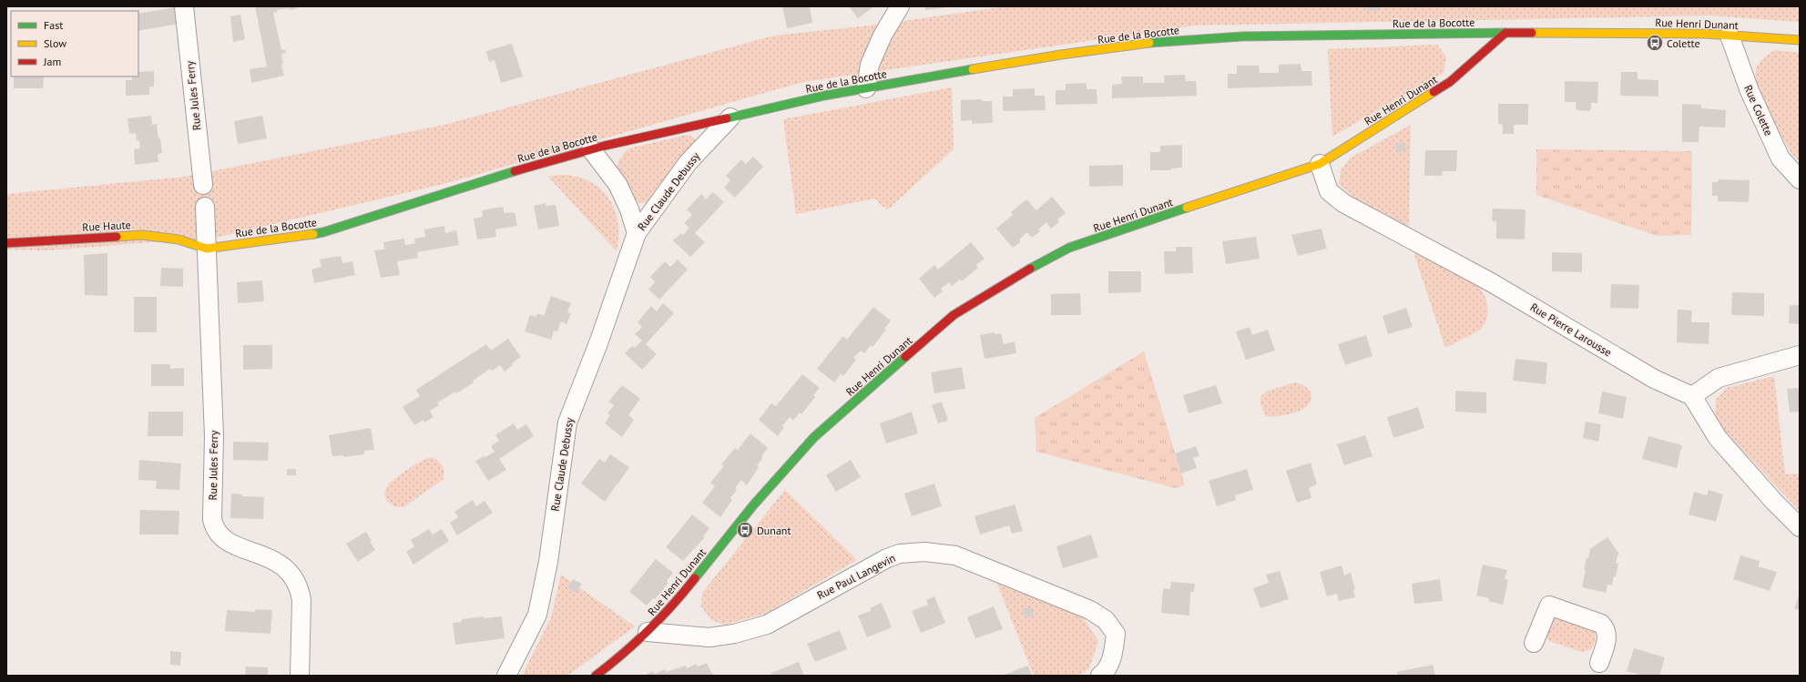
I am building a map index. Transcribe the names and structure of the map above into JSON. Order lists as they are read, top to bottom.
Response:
{
  "streets": {
    "street": [
      "Rue de la Bocotte",
      "Rue Henri Dunant",
      "Rue Jules Ferry",
      "Rue Colette",
      "Rue Claude Debussy",
      "Rue Haute",
      "Rue Pierre Larousse",
      "Rue Paul Langevin"
    ]
  },
  "crossings": [
    ["Rue de la Bocotte", "Rue Henri Dunant"],
    ["Rue de la Bocotte", "Rue Jules Ferry"],
    ["Rue de la Bocotte", "Rue Claude Debussy"],
    ["Rue de la Bocotte", "Rue Haute"],
    ["Rue Henri Dunant", "Rue Colette"],
    ["Rue Henri Dunant", "Rue Pierre Larousse"],
    ["Rue Henri Dunant", "Rue Paul Langevin"],
    ["Rue Jules Ferry", "Rue Haute"]
  ],
  "places": {
    "bus stop": ["Colette", "Dunant"]
  },
  "legend": ["Fast", "Slow", "Jam"]
}
